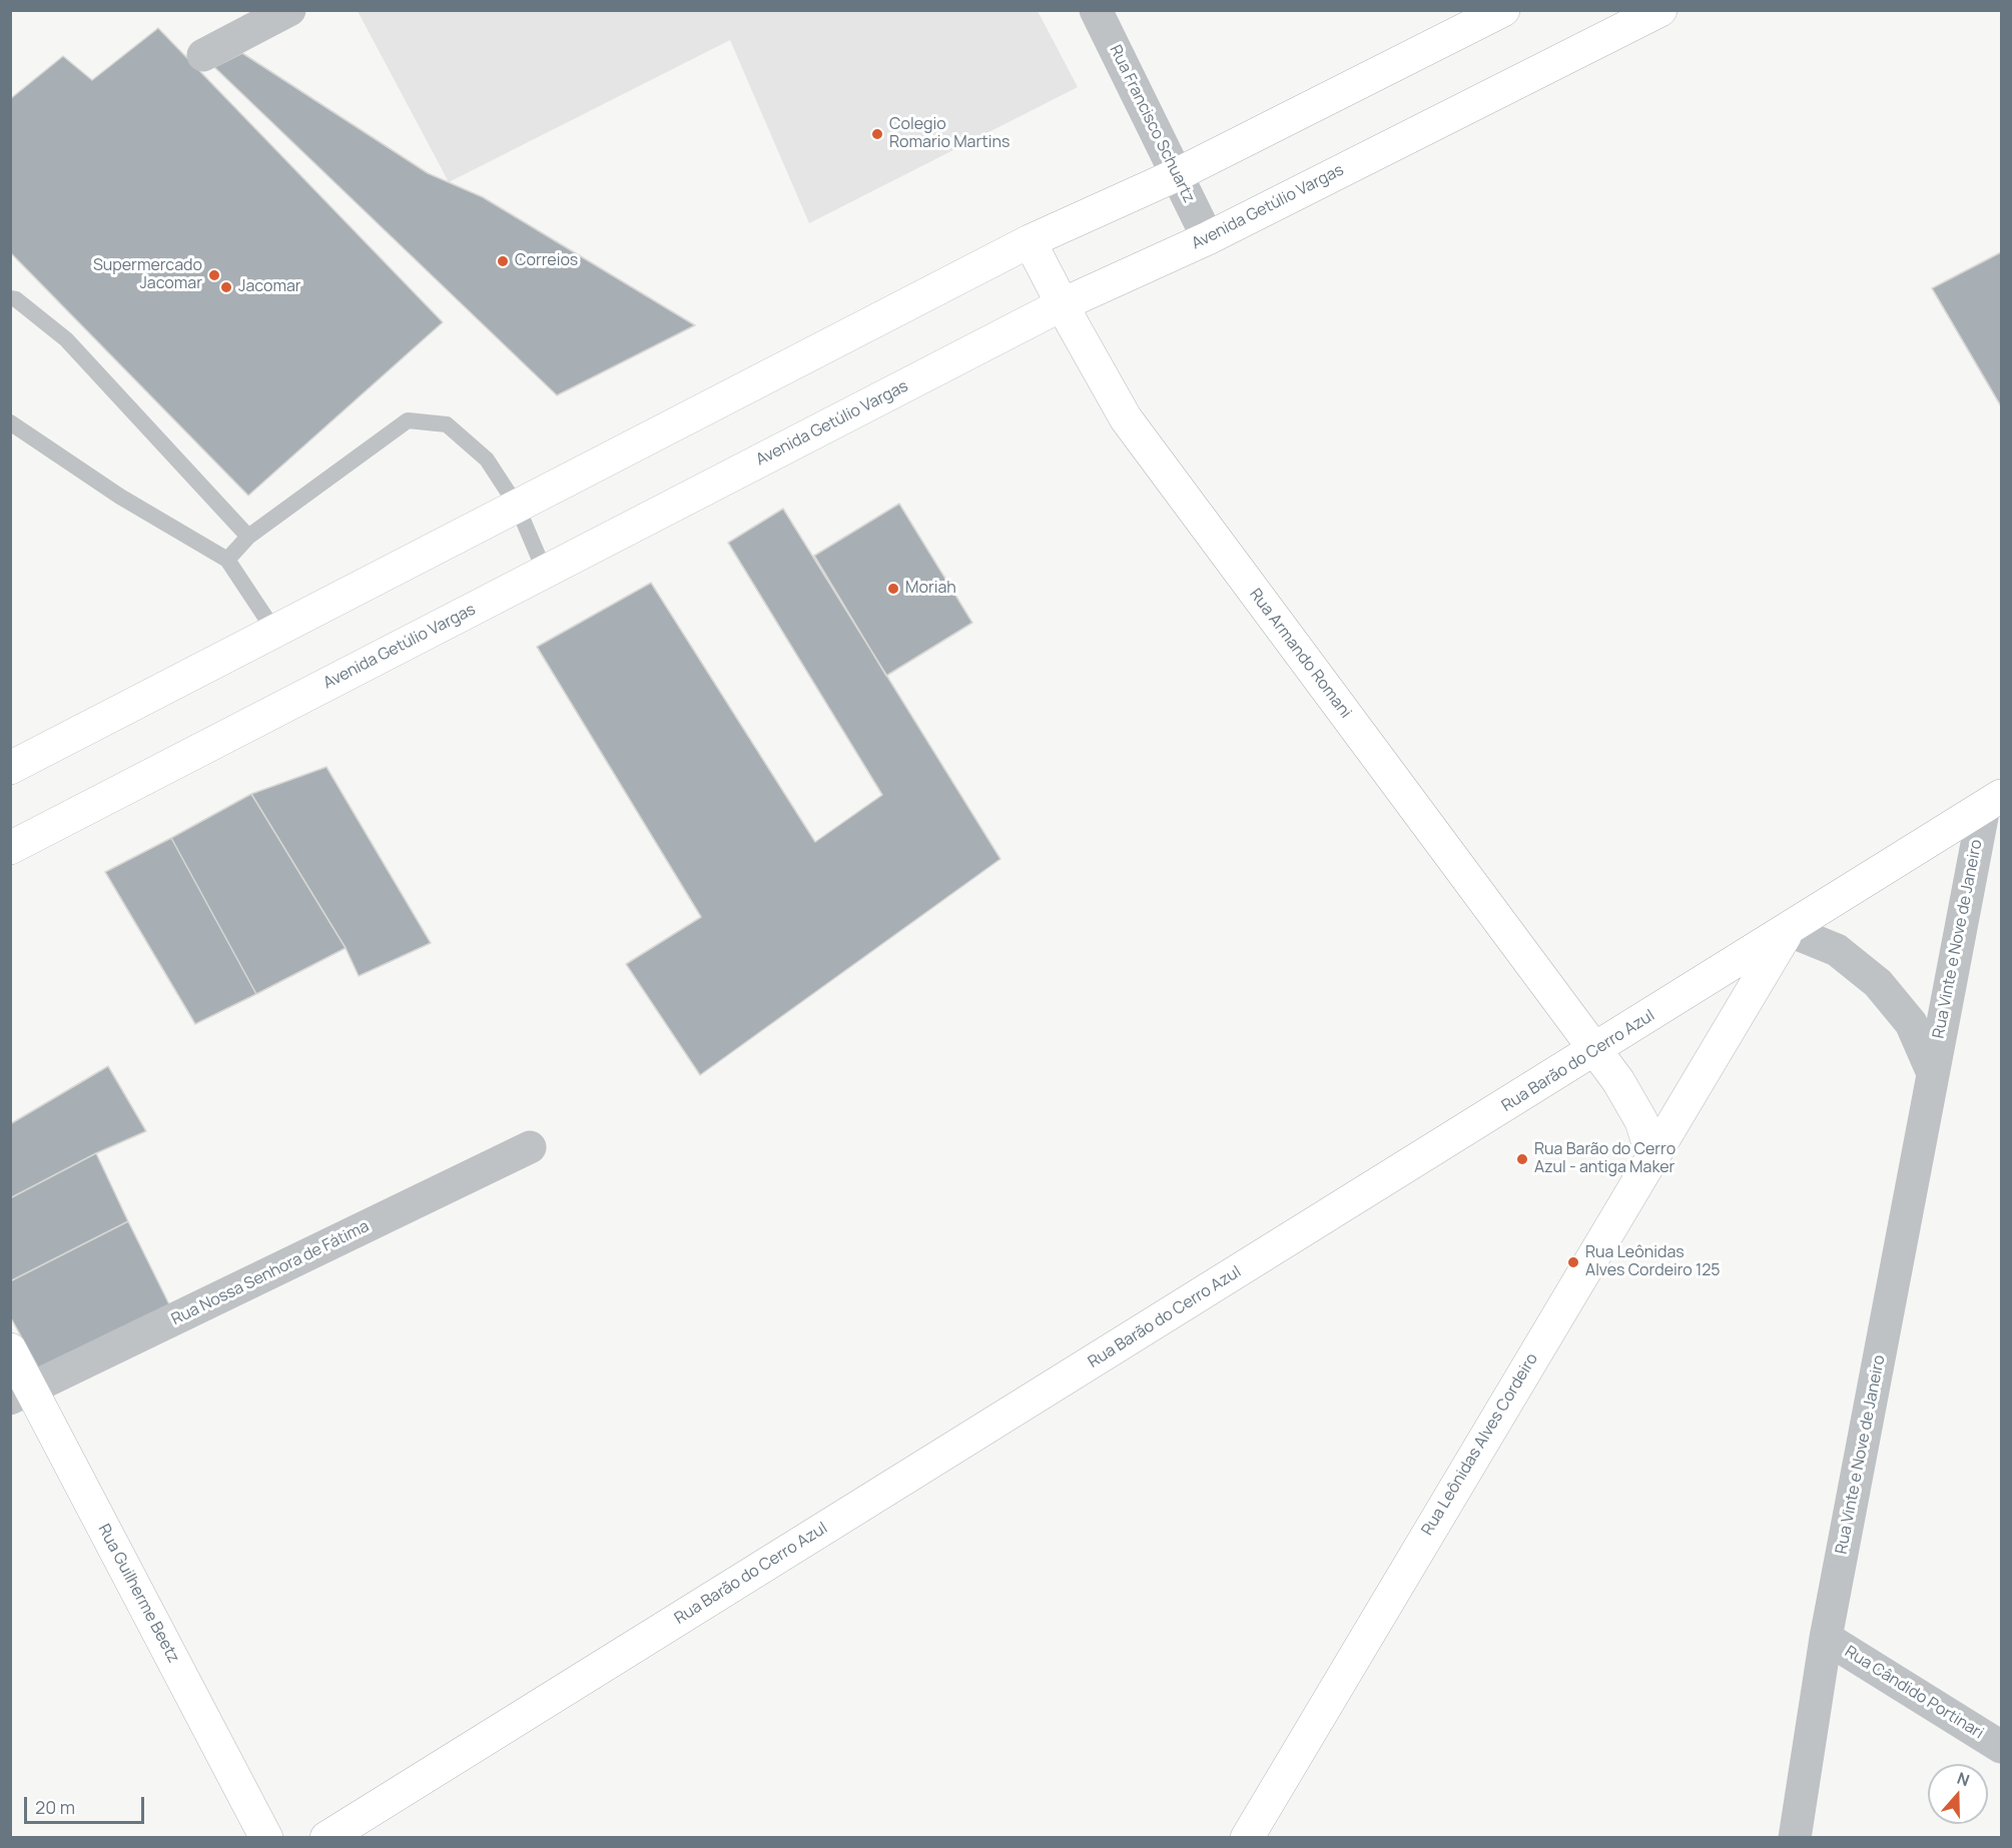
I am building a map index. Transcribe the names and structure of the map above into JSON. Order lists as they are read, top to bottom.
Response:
{
  "streets": {
    "main road": [
      "Avenida Getúlio Vargas",
      "Rua Armando Romani",
      "Rua Barão do Cerro Azul",
      "Rua Leônidas Alves Cordeiro",
      "Rua Guilherme Beetz"
    ],
    "street": [
      "Rua Francisco Schuartz",
      "Rua Vinte e Nove de Janeiro",
      "Rua Nossa Senhora de Fátima",
      "Rua Cândido Portinari"
    ]
  },
  "crossings": [
    ["Rua Francisco Schuartz", "Avenida Getúlio Vargas"],
    ["Avenida Getúlio Vargas", "Rua Armando Romani"],
    ["Rua Armando Romani", "Rua Barão do Cerro Azul"],
    ["Rua Vinte e Nove de Janeiro", "Rua Barão do Cerro Azul"],
    ["Rua Vinte e Nove de Janeiro", "Rua Leônidas Alves Cordeiro"],
    ["Rua Vinte e Nove de Janeiro", "Rua Cândido Portinari"],
    ["Rua Barão do Cerro Azul", "Rua Leônidas Alves Cordeiro"],
    ["Rua Nossa Senhora de Fátima", "Rua Guilherme Beetz"]
  ],
  "places": [
    "Colegio Romario Martins",
    "Correios",
    "Supermercado Jacomar",
    "Jacomar",
    "Moriah",
    "Rua Barão do Cerro Azul - antiga Maker",
    "Rua Leônidas Alves Cordeiro 125"
  ],
  "scale_bar": "20 m",
  "north": "top"
}
